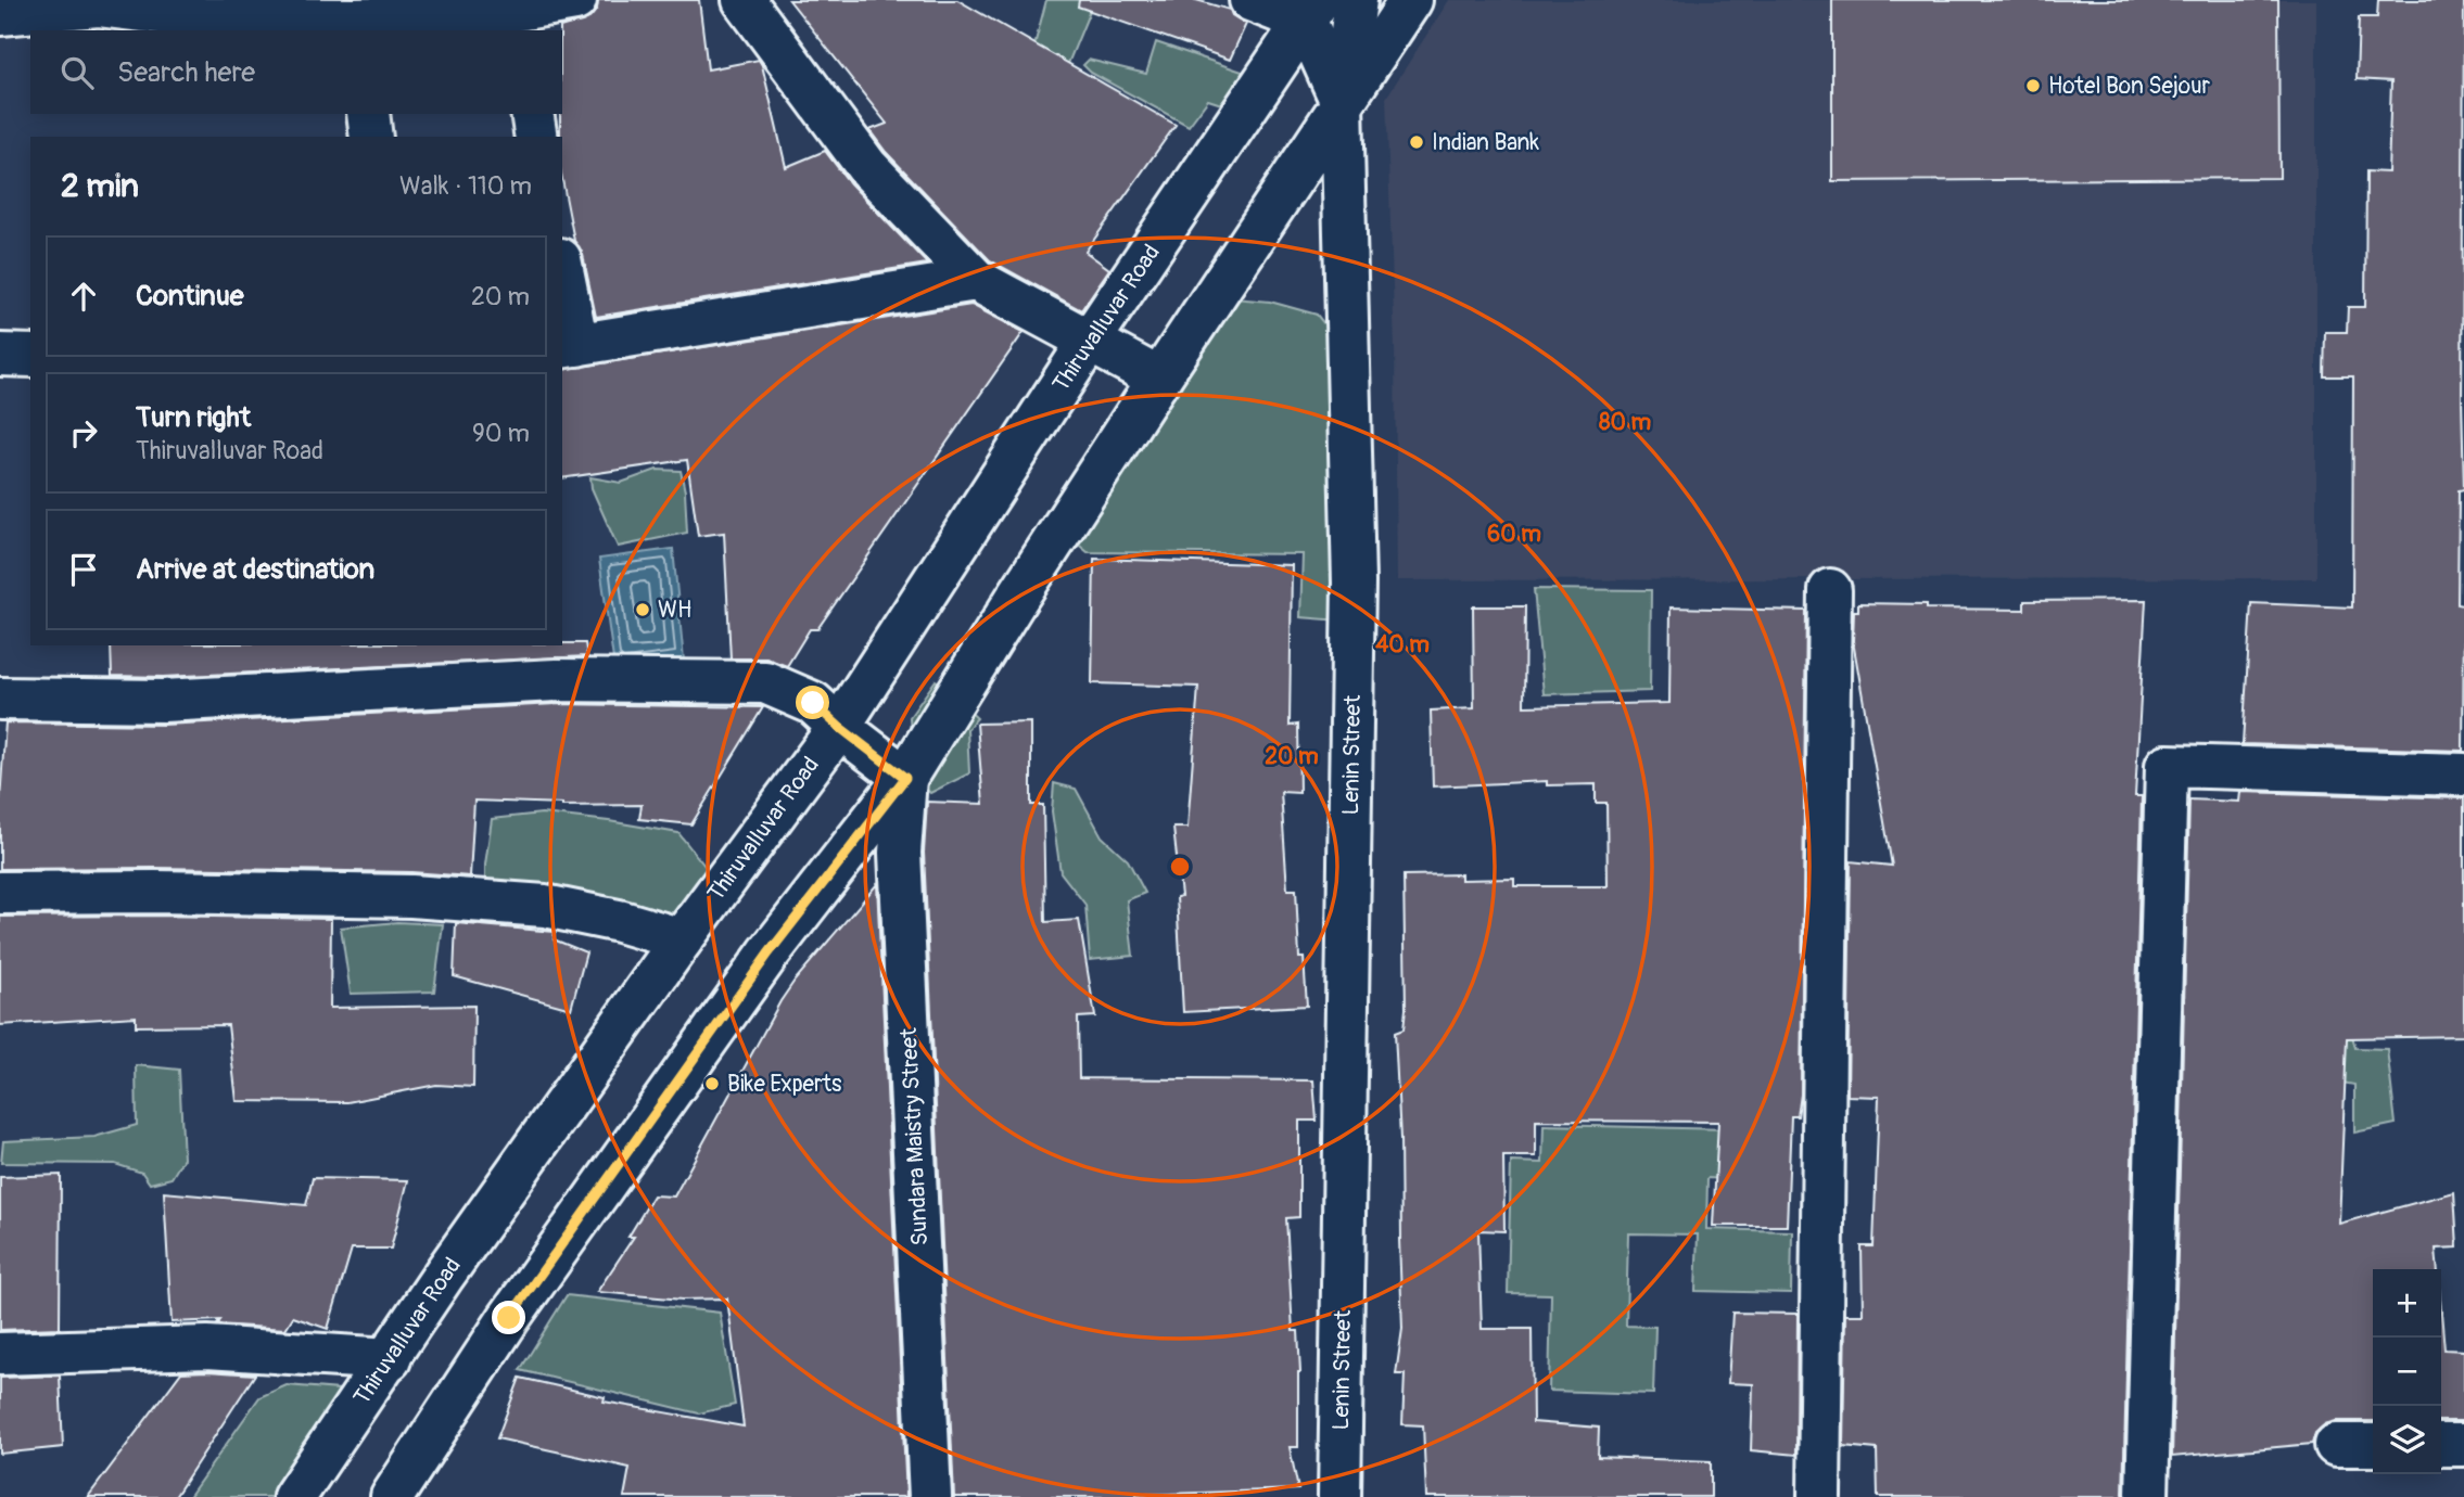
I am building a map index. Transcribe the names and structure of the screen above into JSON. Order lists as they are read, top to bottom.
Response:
{
  "streets": {
    "street": ["Thiruvalluvar Road", "Lenin Street", "Sundara Maistry Street"]
  },
  "crossings": [
    ["Thiruvalluvar Road", "Lenin Street"]
  ],
  "places": [
    "Hotel Bon Sejour",
    "Indian Bank",
    "WH",
    "Bike Experts"
  ],
  "page": {
    "search": "Search here",
    "heading": ["2 min", "Walk · 110 m"],
    "list": [
      ["Continue", "20 m"],
      ["Turn right", "Thiruvalluvar Road", "90 m"],
      "Arrive at destination"
    ],
    "map_buttons": ["+", "−"]
  },
  "rings": [
    "80 m",
    "60 m",
    "40 m",
    "20 m"
  ]
}
